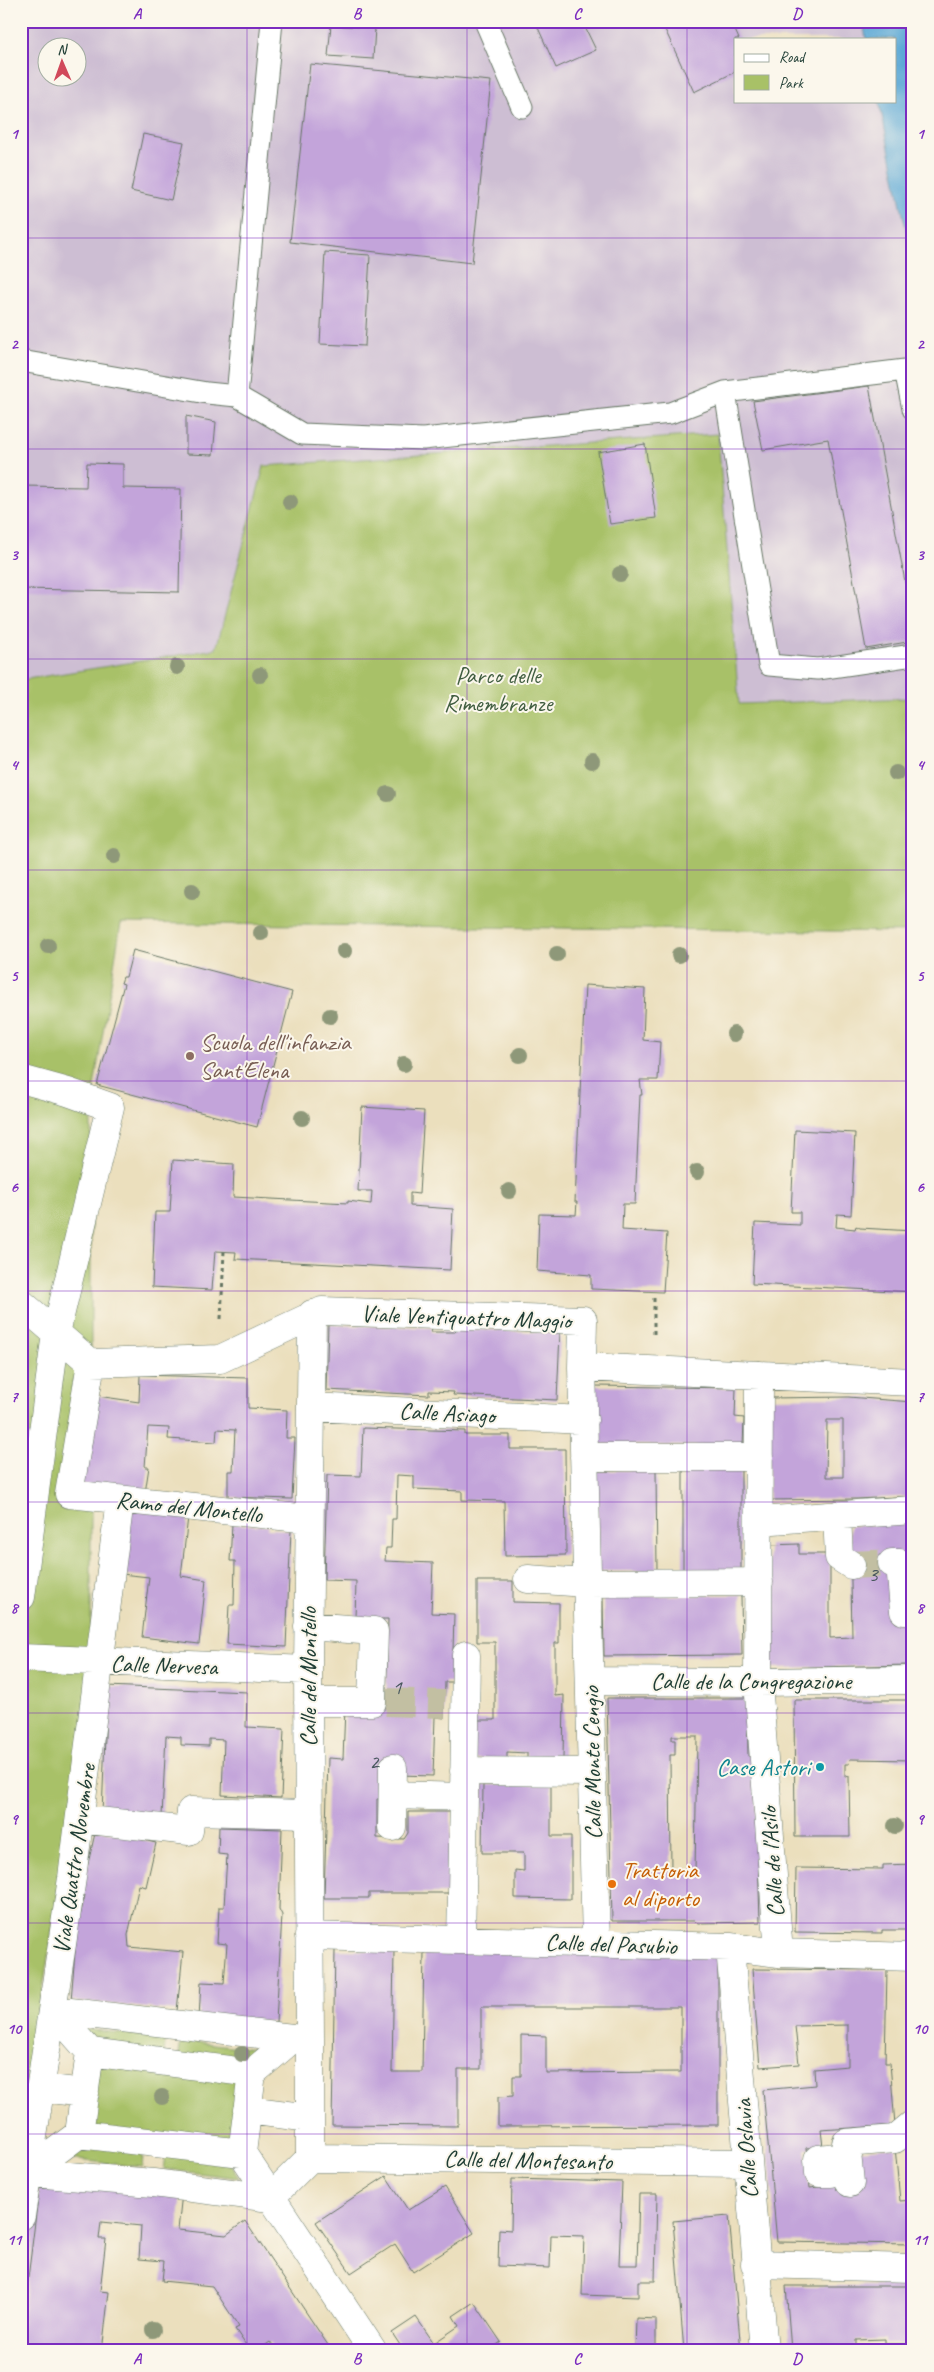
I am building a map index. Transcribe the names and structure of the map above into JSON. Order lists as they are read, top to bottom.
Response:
{
  "streets": {
    "street": [
      "Viale Ventiquattro Maggio",
      "Calle Asiago",
      "Ramo del Montello",
      "Calle Nervesa",
      "Calle del Montello",
      "Calle de la Congregazione",
      "Calle Monte Cengio",
      "Viale Quattro Novembre",
      "Calle de l'Asilo",
      "Calle del Pasubio",
      "Calle Oslavia",
      "Calle del Montesanto"
    ]
  },
  "crossings": [
    ["Viale Ventiquattro Maggio", "Ramo del Montello"],
    ["Viale Ventiquattro Maggio", "Calle del Montello"],
    ["Viale Ventiquattro Maggio", "Calle Monte Cengio"],
    ["Viale Ventiquattro Maggio", "Calle de l'Asilo"],
    ["Calle Asiago", "Calle del Montello"],
    ["Calle Asiago", "Calle Monte Cengio"],
    ["Ramo del Montello", "Calle del Montello"],
    ["Ramo del Montello", "Viale Quattro Novembre"],
    ["Calle Nervesa", "Calle del Montello"],
    ["Calle Nervesa", "Viale Quattro Novembre"],
    ["Calle del Montello", "Calle del Pasubio"],
    ["Calle del Montello", "Calle del Montesanto"],
    ["Calle de la Congregazione", "Calle Monte Cengio"],
    ["Calle de la Congregazione", "Calle de l'Asilo"],
    ["Calle Monte Cengio", "Calle del Pasubio"],
    ["Calle de l'Asilo", "Calle del Pasubio"],
    ["Calle del Pasubio", "Calle Oslavia"],
    ["Calle Oslavia", "Calle del Montesanto"]
  ],
  "parks": ["Parco delle Rimembranze"],
  "places": ["Scuola dell'infanzia Sant'Elena", "Case Astori", "Trattoria al diporto"],
  "house_numbers": ["3", "1", "2"],
  "legend": ["Road", "Park"],
  "north": "top",
  "grid": {
    "columns": [
      "A",
      "B",
      "C",
      "D"
    ],
    "rows": [
      "1",
      "2",
      "3",
      "4",
      "5",
      "6",
      "7",
      "8",
      "9",
      "10",
      "11"
    ]
  }
}
